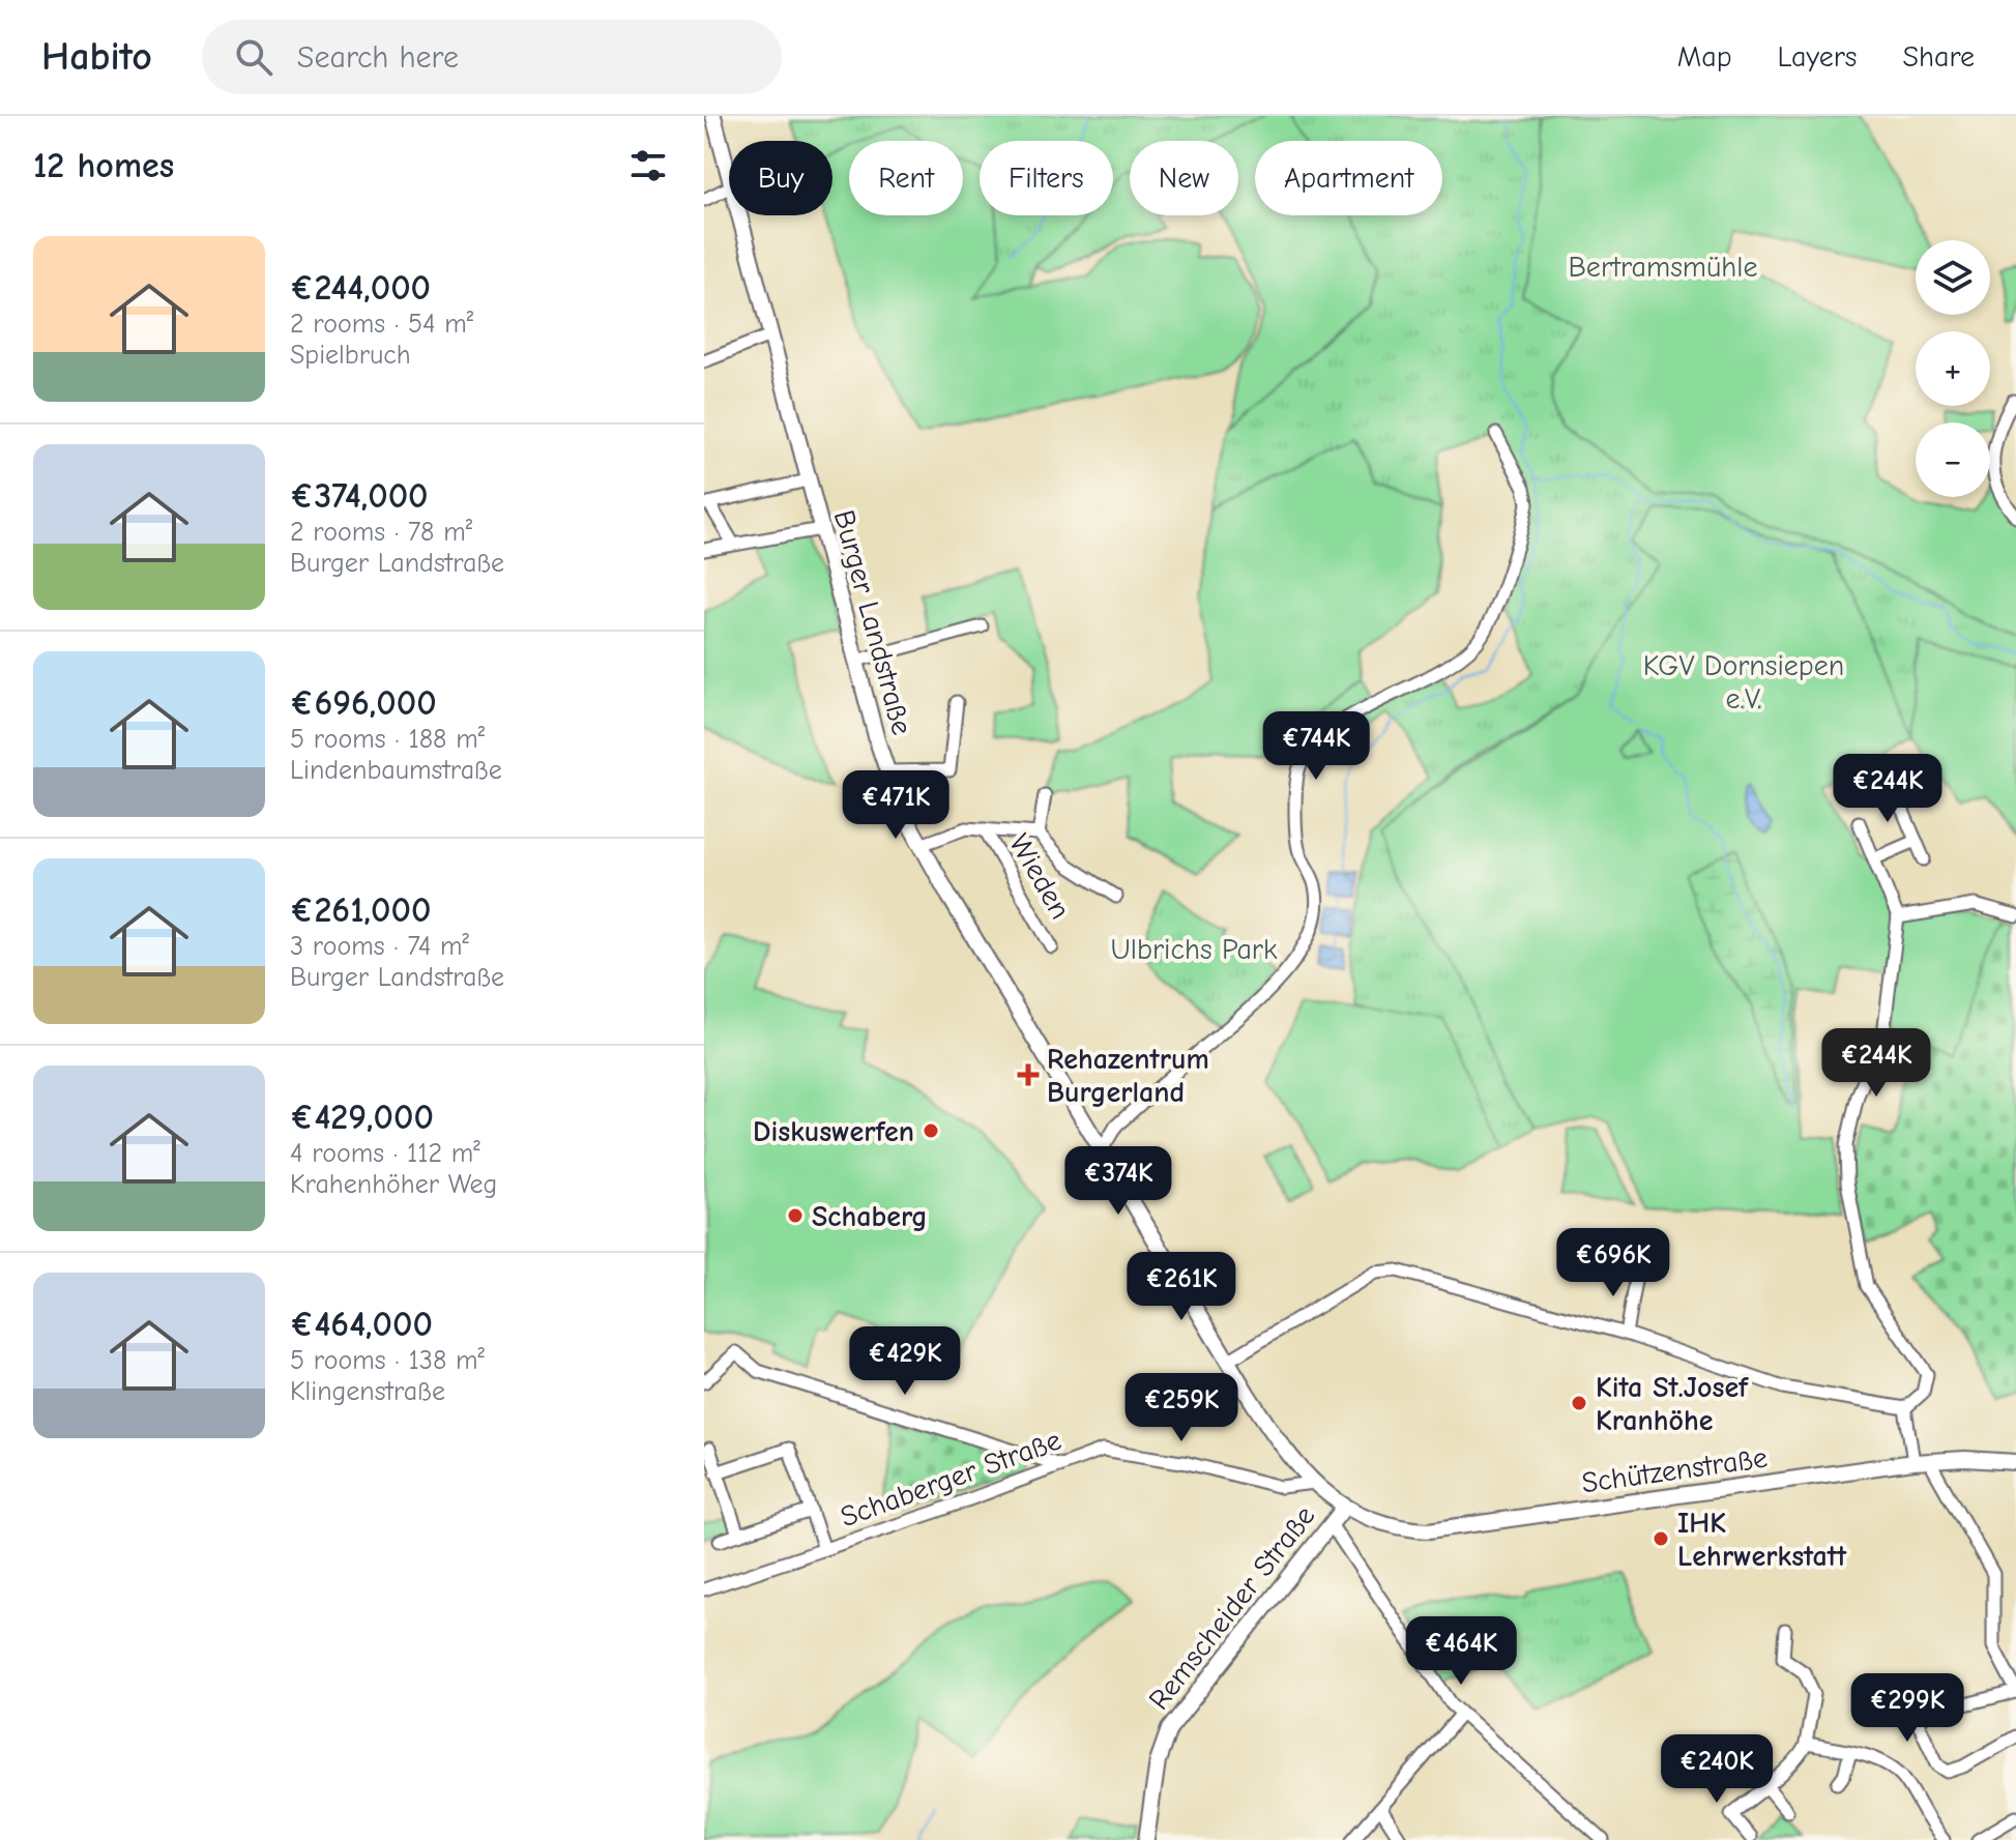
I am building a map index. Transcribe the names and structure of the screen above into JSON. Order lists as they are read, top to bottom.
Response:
{
  "streets": {
    "main road": ["Burger Landstraße", "Schützenstraße", "Remscheider Straße"],
    "street": ["Wieden", "Schaberger Straße"]
  },
  "crossings": [
    ["Burger Landstraße", "Wieden"],
    ["Burger Landstraße", "Schützenstraße"],
    ["Burger Landstraße", "Schaberger Straße"],
    ["Burger Landstraße", "Remscheider Straße"],
    ["Schützenstraße", "Remscheider Straße"]
  ],
  "parks": ["Bertramsmühle", "KGV Dornsiepen e.V.", "Ulbrichs Park"],
  "places": {
    "health": ["Rehazentrum Burgerland"],
    "other": [
      "Diskuswerfen",
      "Schaberg",
      "Kita St.Josef Kranhöhe",
      "IHK Lehrwerkstatt"
    ]
  },
  "page": {
    "header": "Habito",
    "search": "Search here",
    "nav": ["Map", "Layers", "Share"],
    "heading": "12 homes",
    "chip": [
      "Buy",
      "Rent",
      "Filters",
      "New",
      "Apartment"
    ],
    "list": [
      {
        "name": "€244,000",
        "note": "2 rooms · 54 m² · Spielbruch"
      },
      {
        "name": "€374,000",
        "note": "2 rooms · 78 m² · Burger Landstraße"
      },
      {
        "name": "€696,000",
        "note": "5 rooms · 188 m² · Lindenbaumstraße"
      },
      {
        "name": "€261,000",
        "note": "3 rooms · 74 m² · Burger Landstraße"
      },
      {
        "name": "€429,000",
        "note": "4 rooms · 112 m² · Krahenhöher Weg"
      },
      {
        "name": "€464,000",
        "note": "5 rooms · 138 m² · Klingenstraße"
      }
    ],
    "map_buttons": ["+", "−"],
    "price": [
      "€744K",
      "€244K",
      "€471K",
      "€244K",
      "€374K",
      "€696K",
      "€261K",
      "€429K",
      "€259K",
      "€464K",
      "€299K",
      "€240K"
    ]
  }
}
